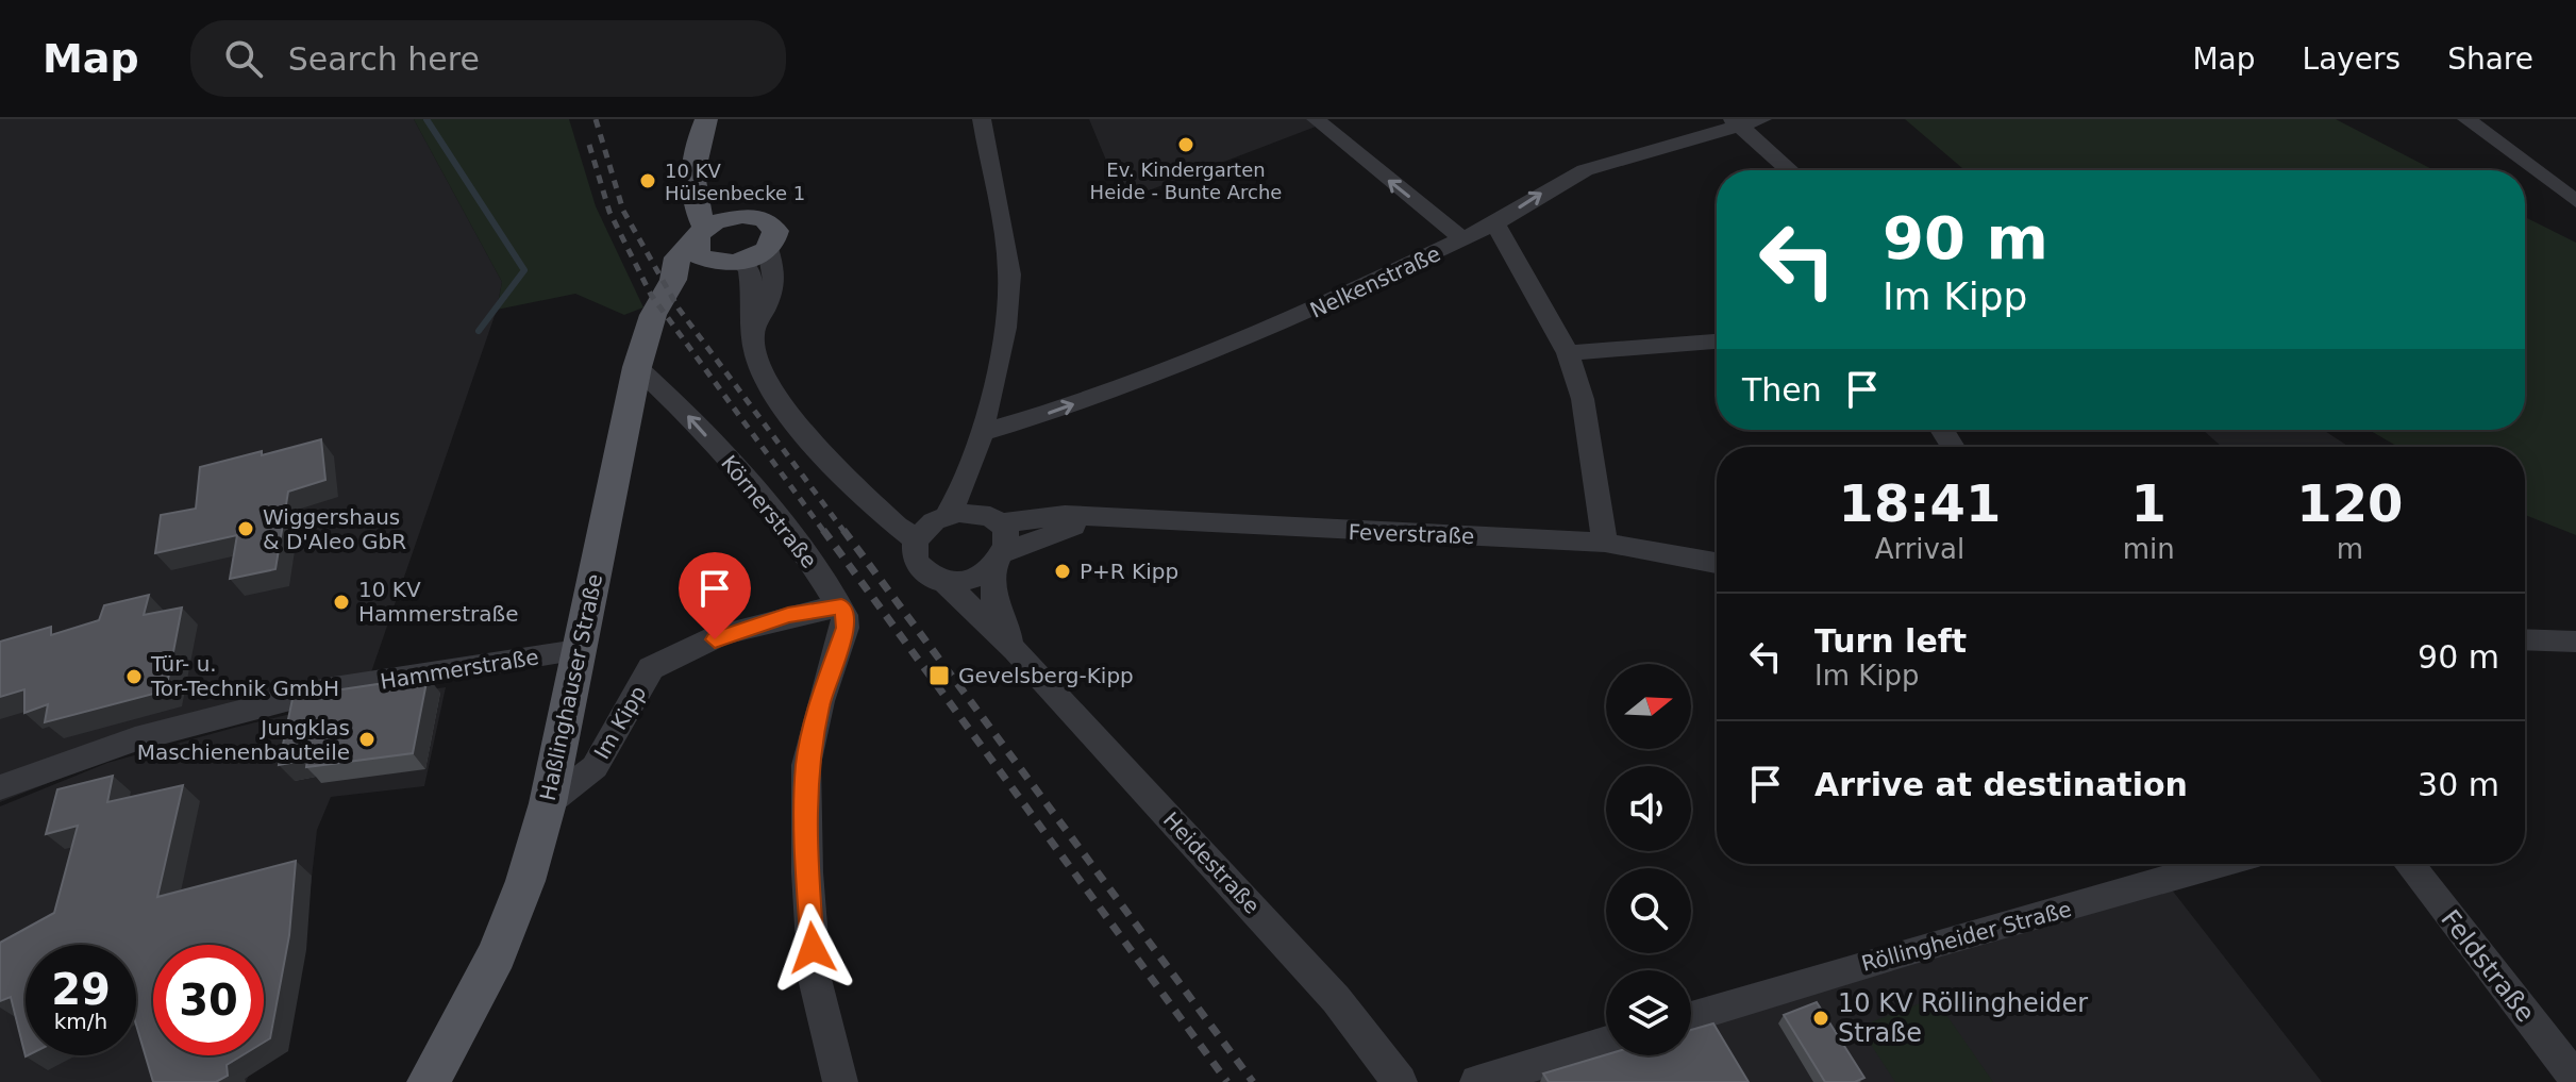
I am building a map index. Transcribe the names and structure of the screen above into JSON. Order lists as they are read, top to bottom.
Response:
{
  "streets": {
    "main road": ["Haßlinghauser Straße"],
    "street": [
      "Nelkenstraße",
      "Körnerstraße",
      "Feverstraße",
      "Hammerstraße",
      "Im Kipp",
      "Heidestraße",
      "Röllingheider Straße",
      "Feldstraße"
    ]
  },
  "crossings": [
    ["Körnerstraße", "Haßlinghauser Straße"],
    ["Körnerstraße", "Im Kipp"],
    ["Feverstraße", "Heidestraße"],
    ["Hammerstraße", "Haßlinghauser Straße"],
    ["Haßlinghauser Straße", "Im Kipp"]
  ],
  "one_way": ["Nelkenstraße", "Körnerstraße"],
  "places": {
    "other": [
      "Ev. Kindergarten Heide - Bunte Arche",
      "10 KV Hülsenbecke 1",
      "Wiggershaus & D'Aleo GbR",
      "P+R Kipp",
      "10 KV Hammerstraße",
      "Tür- u. Tor-Technik GmbH",
      "Jungklas Maschienenbauteile",
      "10 KV Röllingheider Straße"
    ],
    "transit": ["Gevelsberg-Kipp"]
  },
  "north": "right",
  "page": {
    "header": "Map",
    "search": "Search here",
    "nav": ["Map", "Layers", "Share"],
    "turn": ["90 m", "Im Kipp"],
    "then": "Then",
    "eta": [
      "18:41",
      "Arrival",
      "1",
      "min",
      "120",
      "m"
    ],
    "list": [
      {
        "name": "Turn left",
        "note": "Im Kipp",
        "value": "90 m"
      },
      {
        "name": "Arrive at destination",
        "value": "30 m"
      }
    ],
    "speed": "29 km/h",
    "limit": "30"
  }
}
